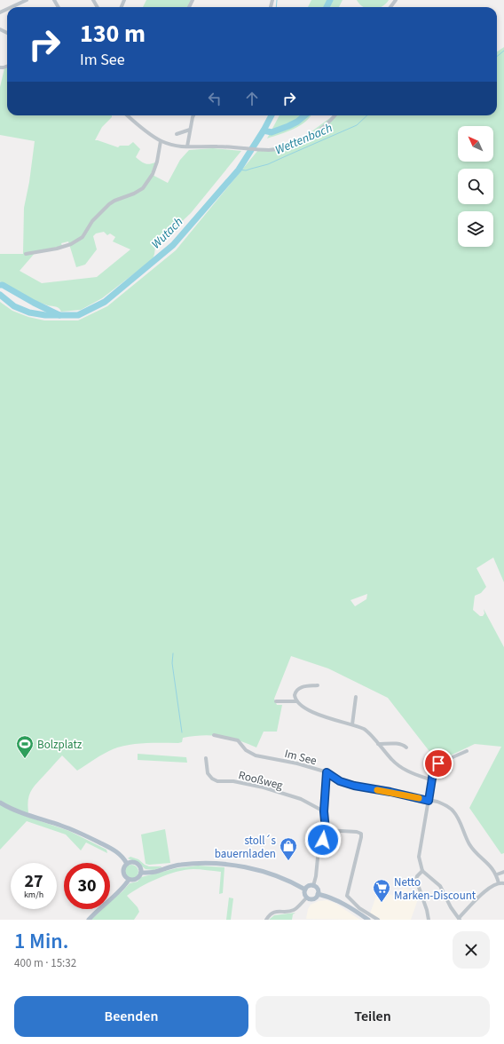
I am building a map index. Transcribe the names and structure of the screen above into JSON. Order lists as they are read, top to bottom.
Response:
{
  "streets": {
    "street": ["Im See", "Rooßweg"]
  },
  "water": ["Wettenbach", "Wutach"],
  "places": {
    "sports": ["Bolzplatz"],
    "shop": ["stoll´s bauernladen"],
    "supermarket": ["Netto Marken-Discount"]
  },
  "north": "top left",
  "page": {
    "turn": ["130 m", "Im See"],
    "speed": "27 km/h",
    "limit": "30",
    "heading": ["1 Min.", "400 m · 15:32"],
    "buttons": ["Beenden", "Teilen"]
  }
}
